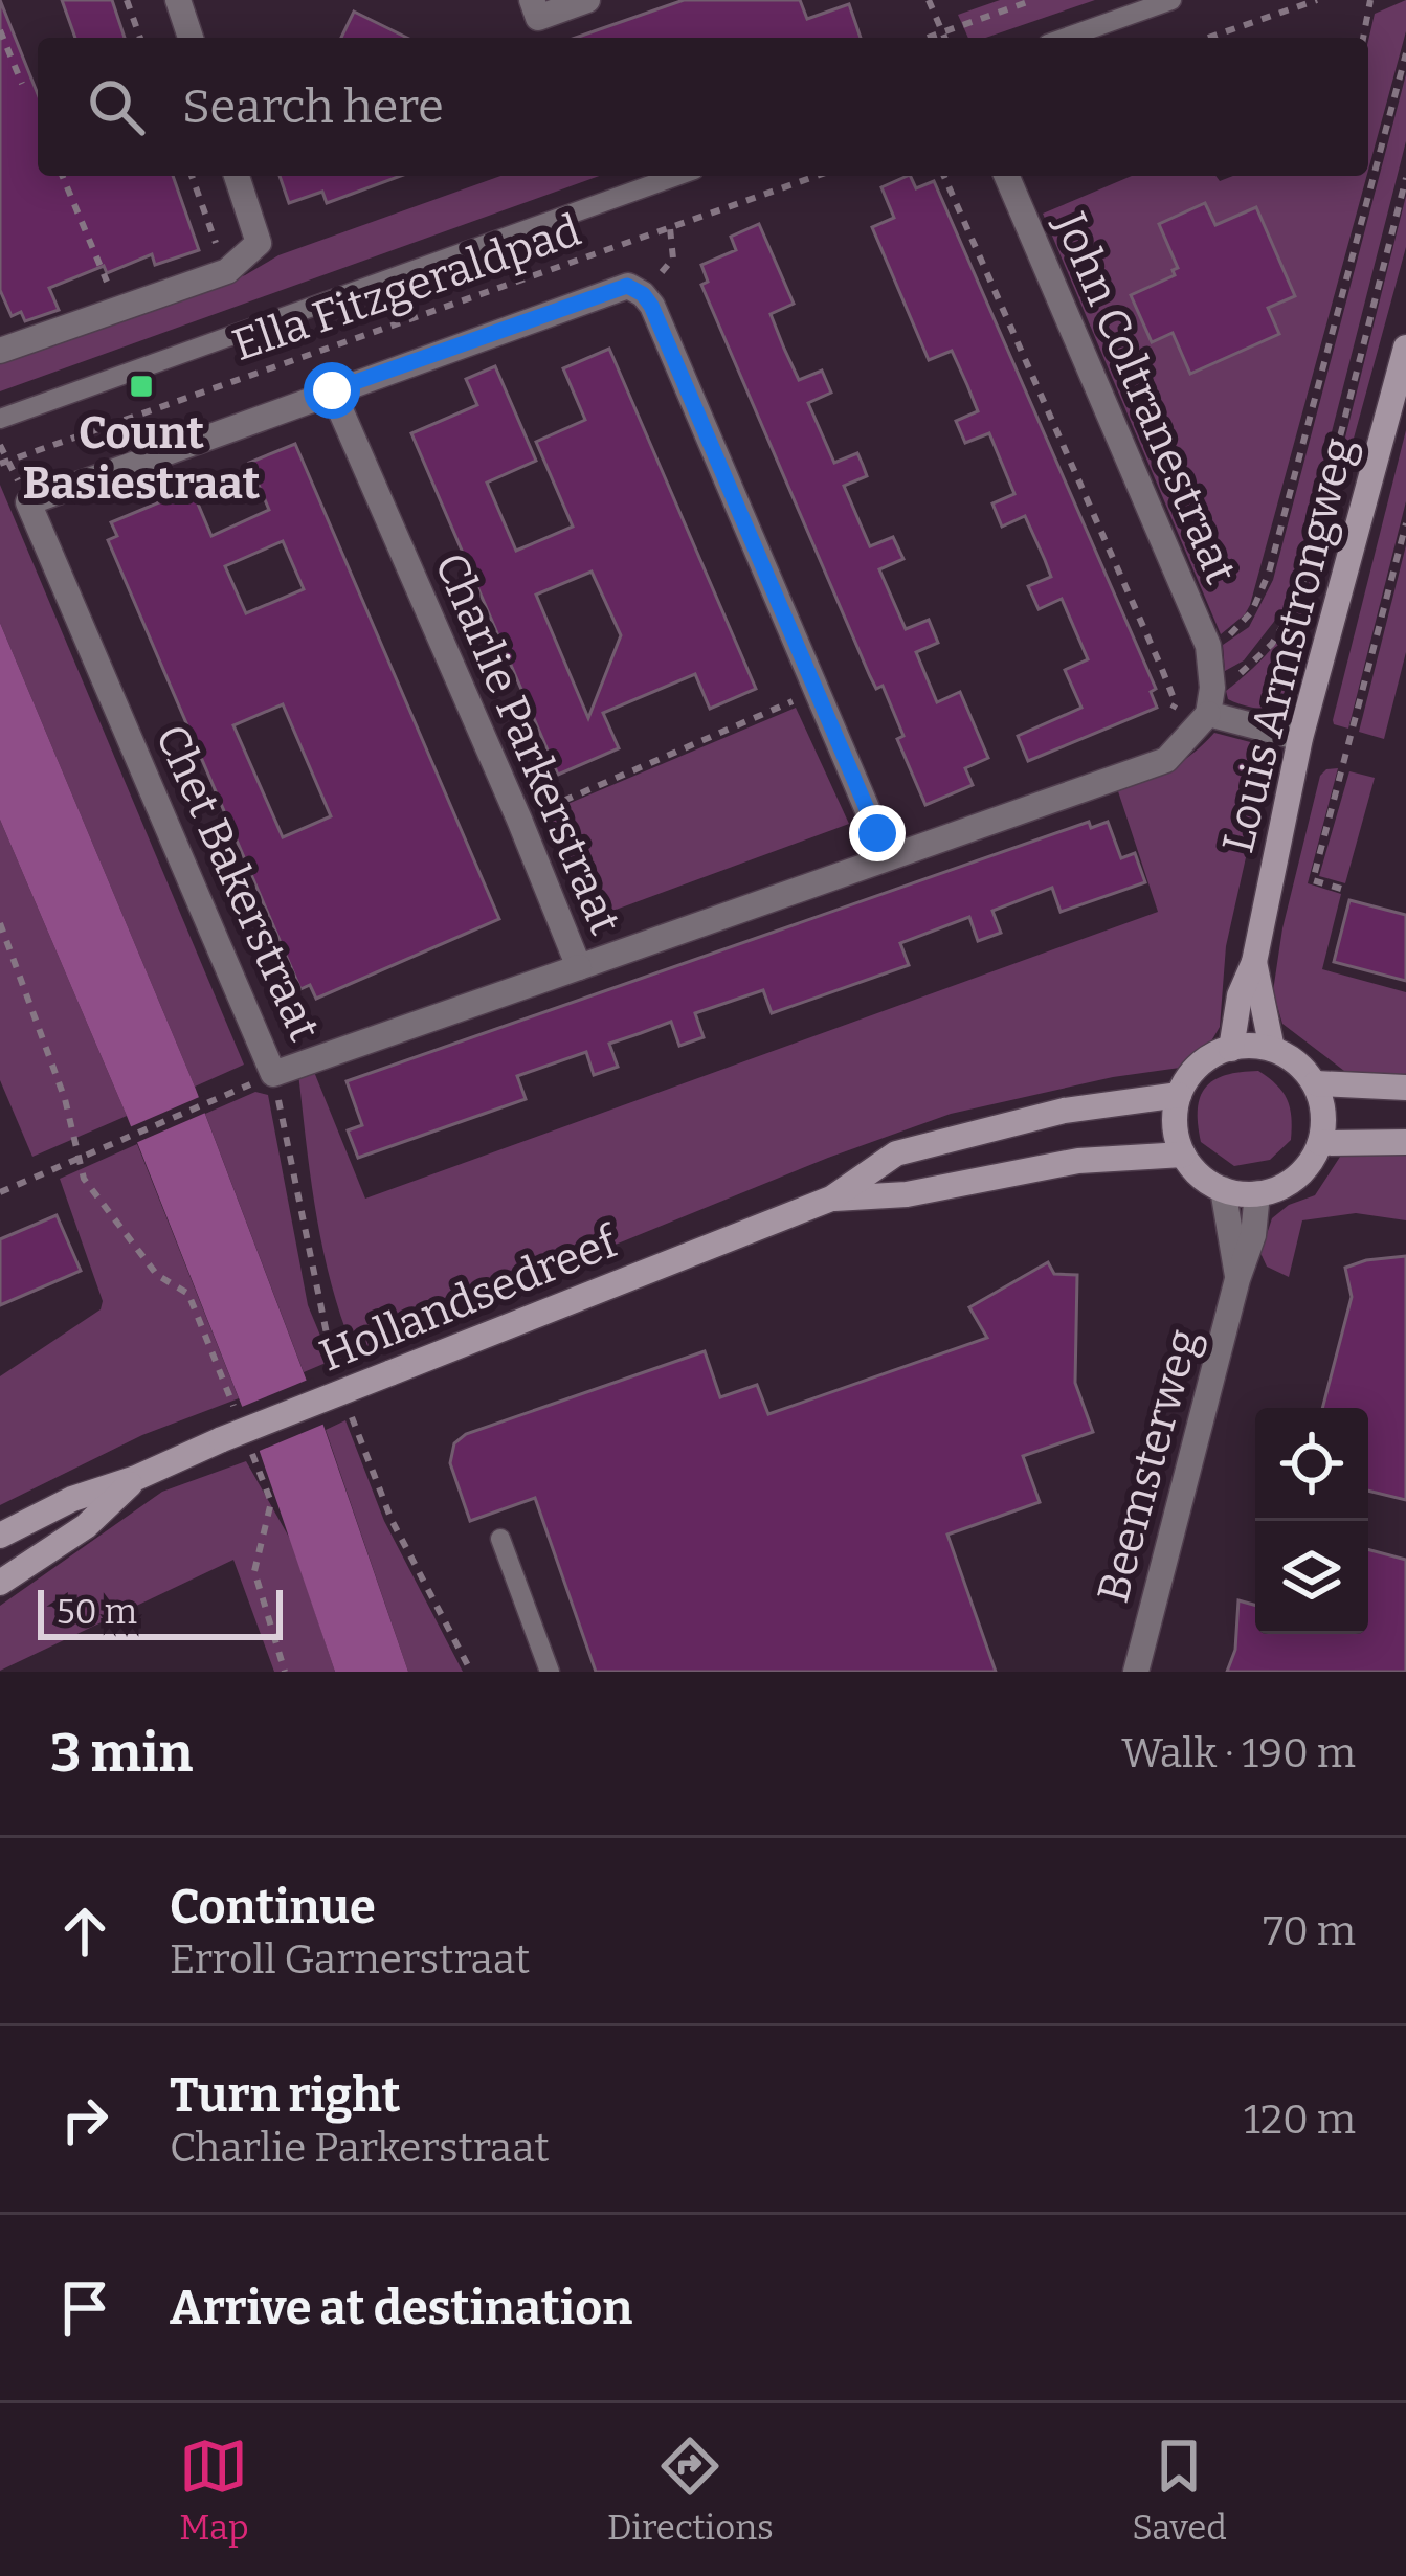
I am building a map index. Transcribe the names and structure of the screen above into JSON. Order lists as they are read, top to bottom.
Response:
{
  "streets": {
    "main road": ["Louis Armstrongweg", "Hollandsedreef"],
    "street": [
      "John Coltranestraat",
      "Charlie Parkerstraat",
      "Chet Bakerstraat",
      "Beemsterweg"
    ],
    "path": ["Ella Fitzgeraldpad"]
  },
  "crossings": [
    ["John Coltranestraat", "Louis Armstrongweg"],
    ["John Coltranestraat", "Charlie Parkerstraat"],
    ["Louis Armstrongweg", "Charlie Parkerstraat"],
    ["Louis Armstrongweg", "Hollandsedreef"],
    ["Louis Armstrongweg", "Beemsterweg"],
    ["Charlie Parkerstraat", "Chet Bakerstraat"],
    ["Hollandsedreef", "Beemsterweg"]
  ],
  "places": {
    "transit": ["Count Basiestraat"]
  },
  "scale_bar": "50 m",
  "page": {
    "search": "Search here",
    "scale": "50 m",
    "heading": ["3 min", "Walk · 190 m"],
    "list": [
      ["Continue", "Erroll Garnerstraat", "70 m"],
      ["Turn right", "Charlie Parkerstraat", "120 m"],
      "Arrive at destination"
    ],
    "nav": ["Map", "Directions", "Saved"]
  }
}
